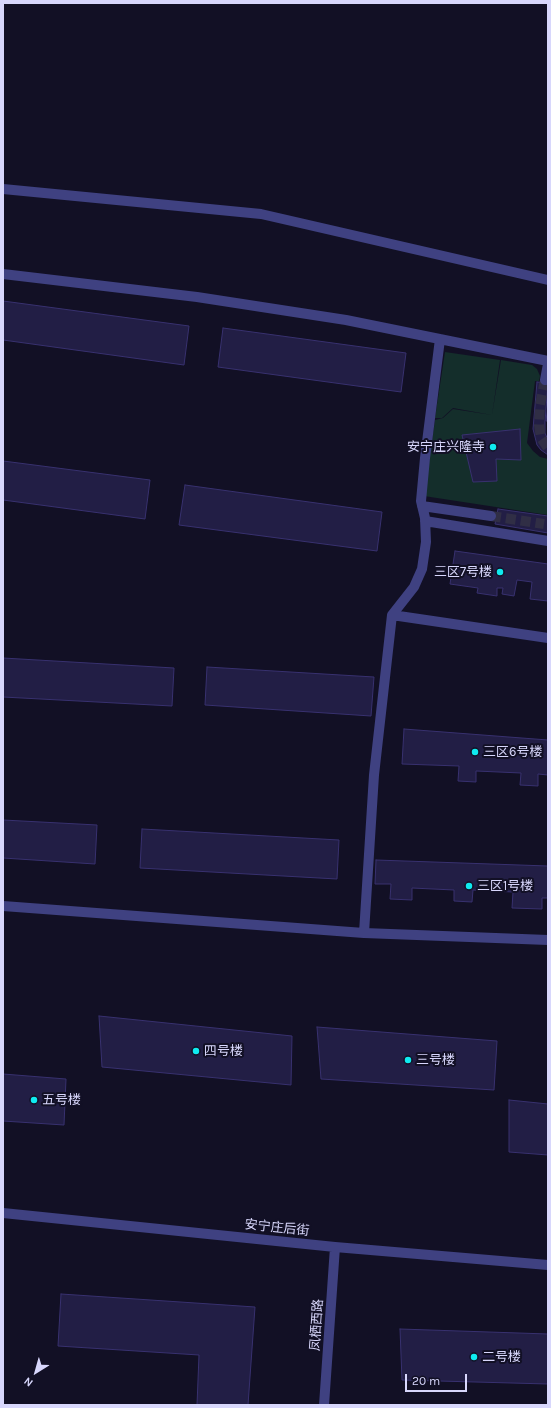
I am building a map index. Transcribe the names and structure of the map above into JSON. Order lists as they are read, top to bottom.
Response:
{
  "streets": {
    "street": ["安宁庄后街", "凤栖西路"]
  },
  "crossings": [
    ["安宁庄后街", "凤栖西路"]
  ],
  "places": [
    "安宁庄兴隆寺",
    "三区7号楼",
    "三区6号楼",
    "三区1号楼",
    "四号楼",
    "三号楼",
    "五号楼",
    "二号楼"
  ],
  "scale_bar": "20 m",
  "north": "bottom left"
}
